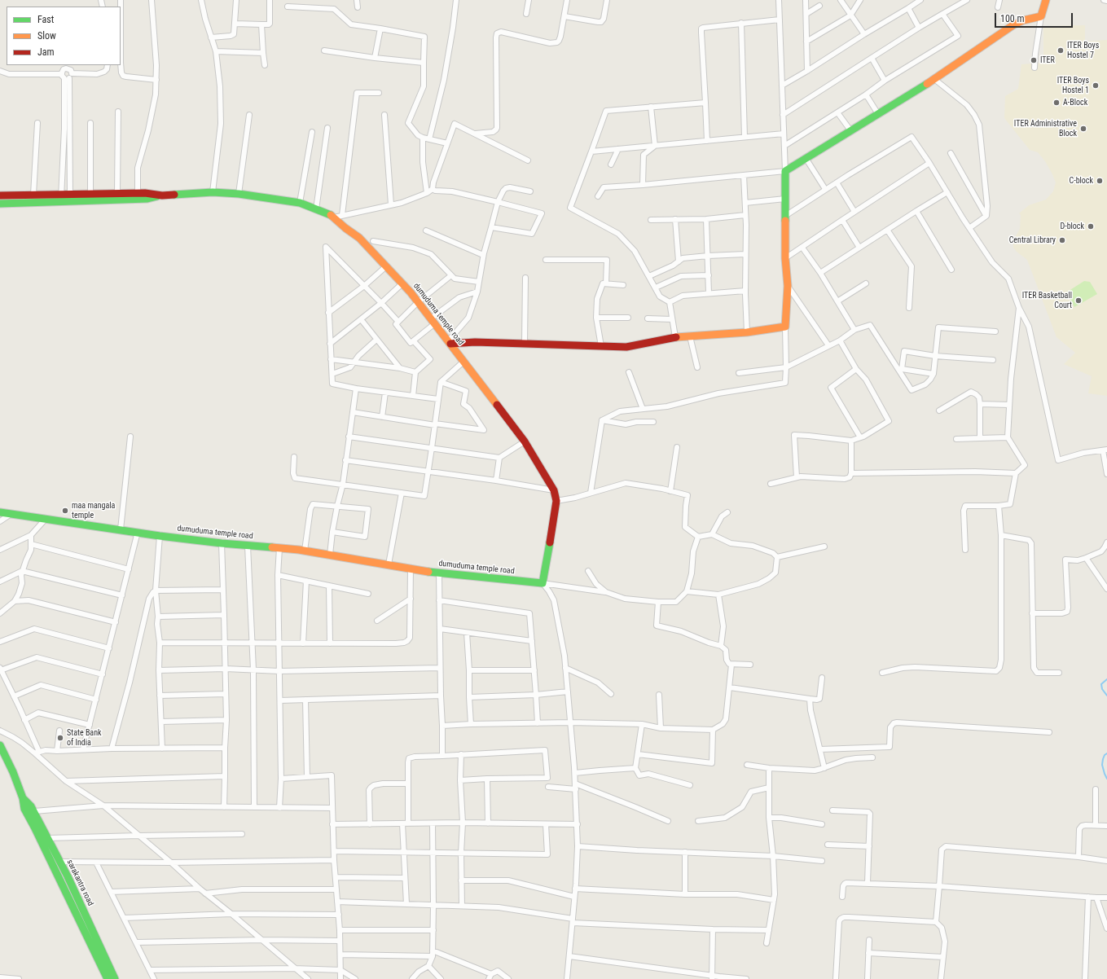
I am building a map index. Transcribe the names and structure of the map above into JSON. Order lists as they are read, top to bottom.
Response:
{
  "streets": {
    "street": ["dumuduma temple road", "sarakantra road"]
  },
  "places": [
    "ITER Boys Hostel 7",
    "ITER",
    "ITER Boys Hostel 1",
    "A-Block",
    "ITER Administrative Block",
    "C-block",
    "D-block",
    "Central Library",
    "ITER Basketball Court",
    "maa mangala temple",
    "State Bank of India"
  ],
  "legend": ["Fast", "Slow", "Jam"],
  "scale_bar": "100 m"
}
